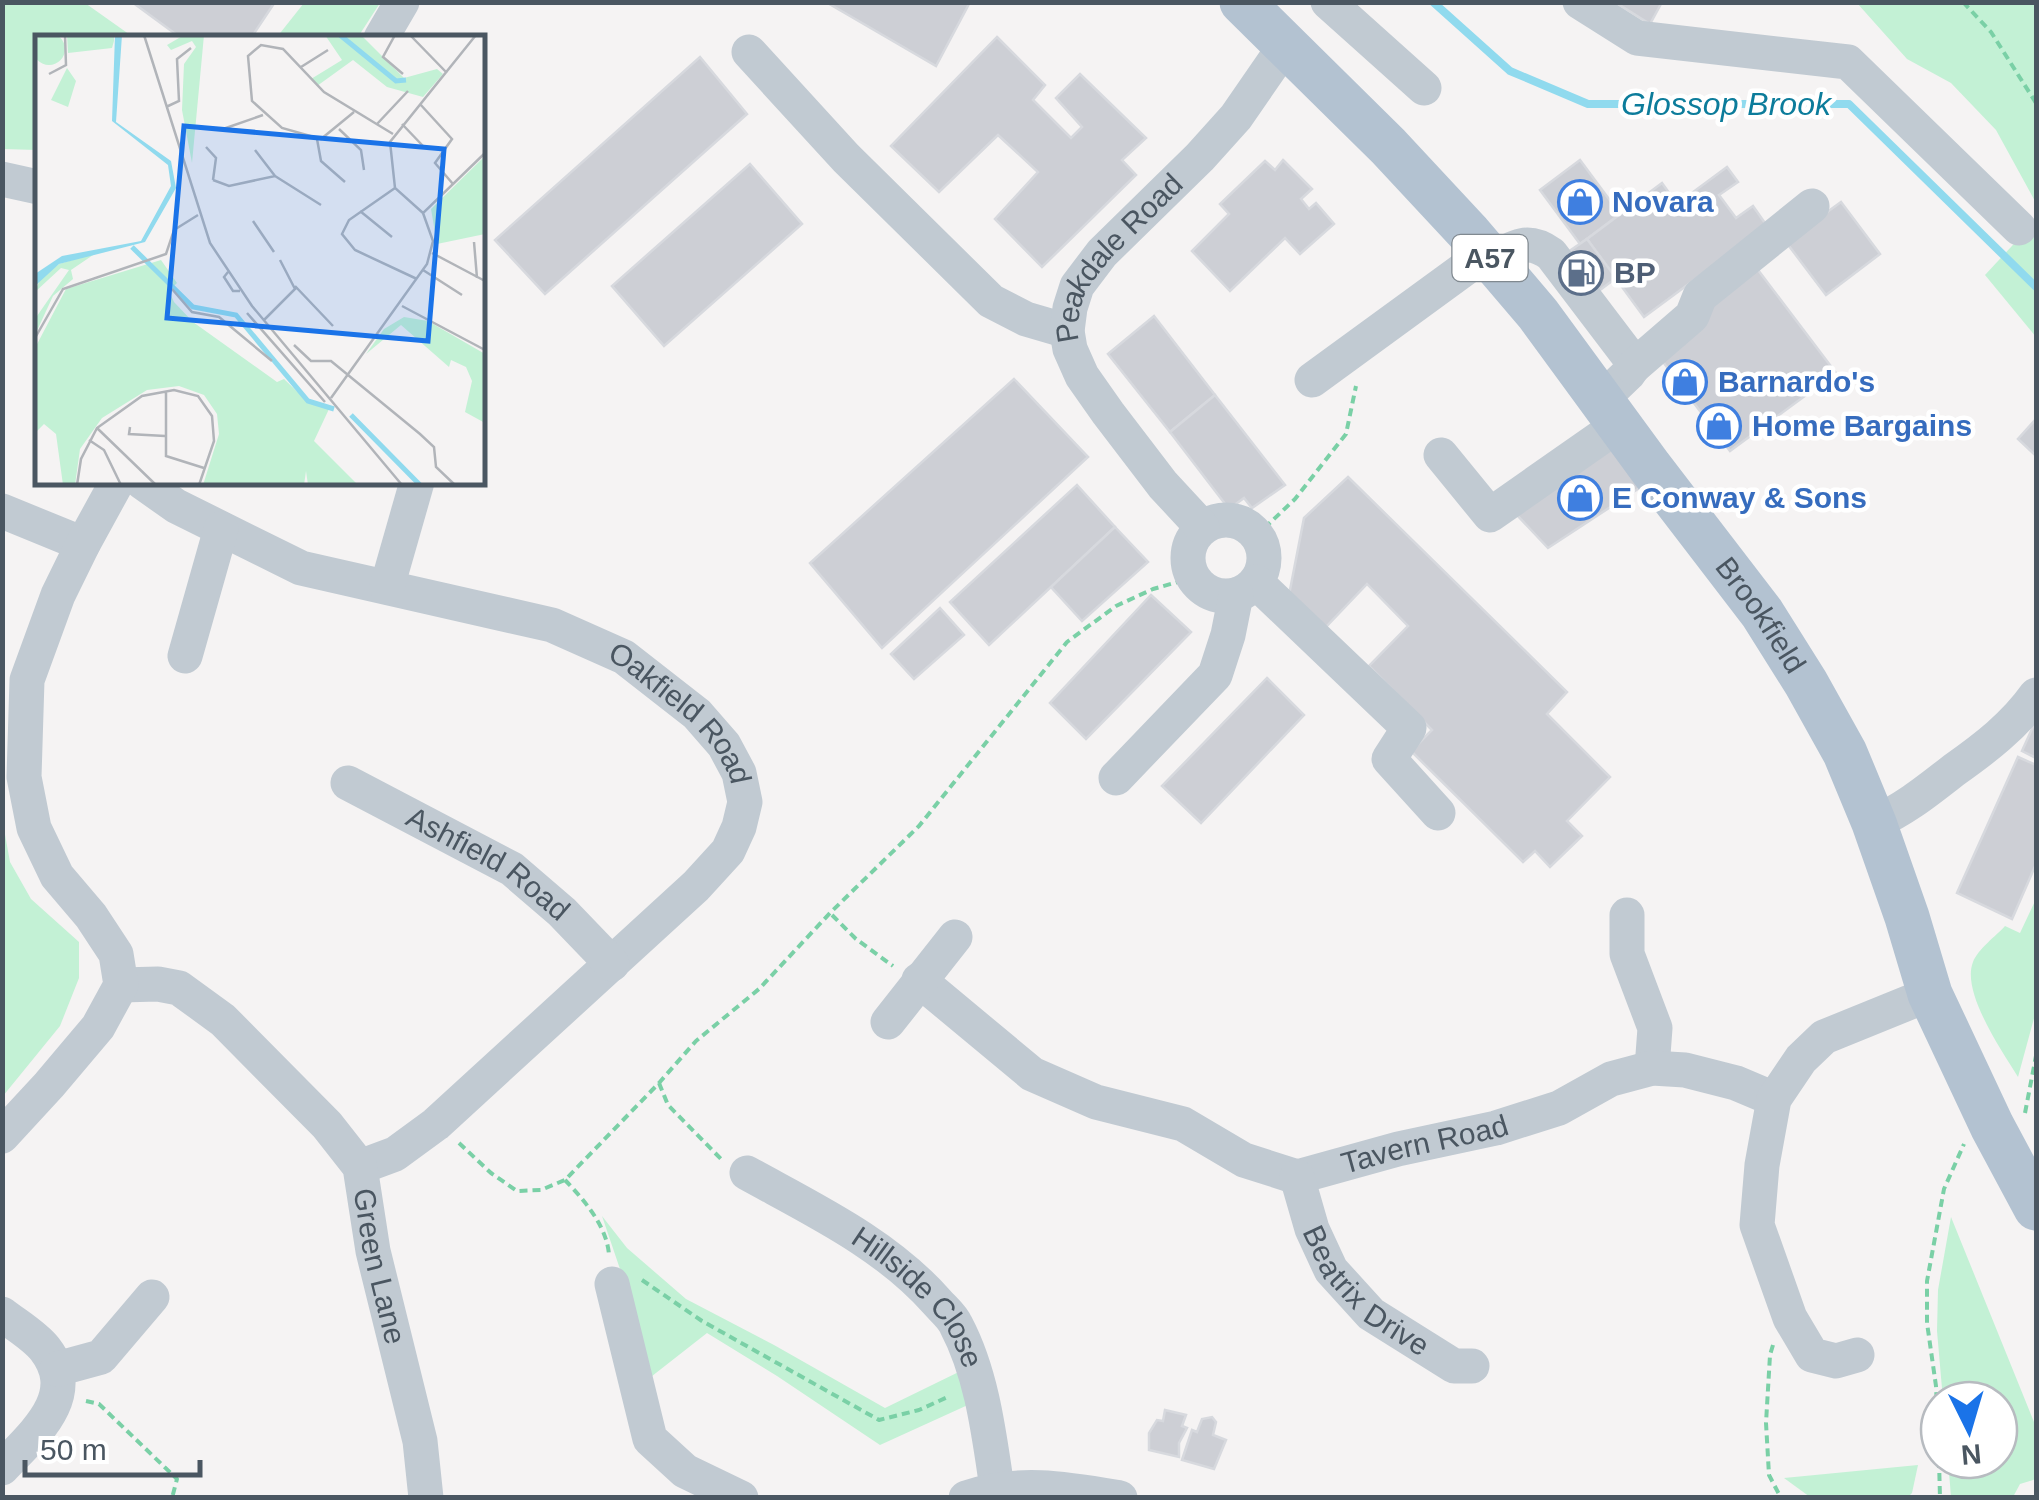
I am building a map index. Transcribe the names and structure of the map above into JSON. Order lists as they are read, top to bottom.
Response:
{
  "streets": {
    "main road": ["A57", "Brookfield"],
    "street": [
      "Peakdale Road",
      "Oakfield Road",
      "Ashfield Road",
      "Tavern Road",
      "Green Lane",
      "Beatrix Drive",
      "Hillside Close"
    ]
  },
  "crossings": [
    ["A57", "Brookfield"],
    ["Peakdale Road", "Brookfield"],
    ["Oakfield Road", "Ashfield Road"],
    ["Oakfield Road", "Green Lane"],
    ["Tavern Road", "Beatrix Drive"]
  ],
  "water": ["Glossop Brook"],
  "places": {
    "shop": [
      "Novara",
      "Barnardo's",
      "Home Bargains",
      "E Conway & Sons"
    ],
    "fuel station": ["BP"]
  },
  "scale_bar": "50 m",
  "north": "bottom"
}
